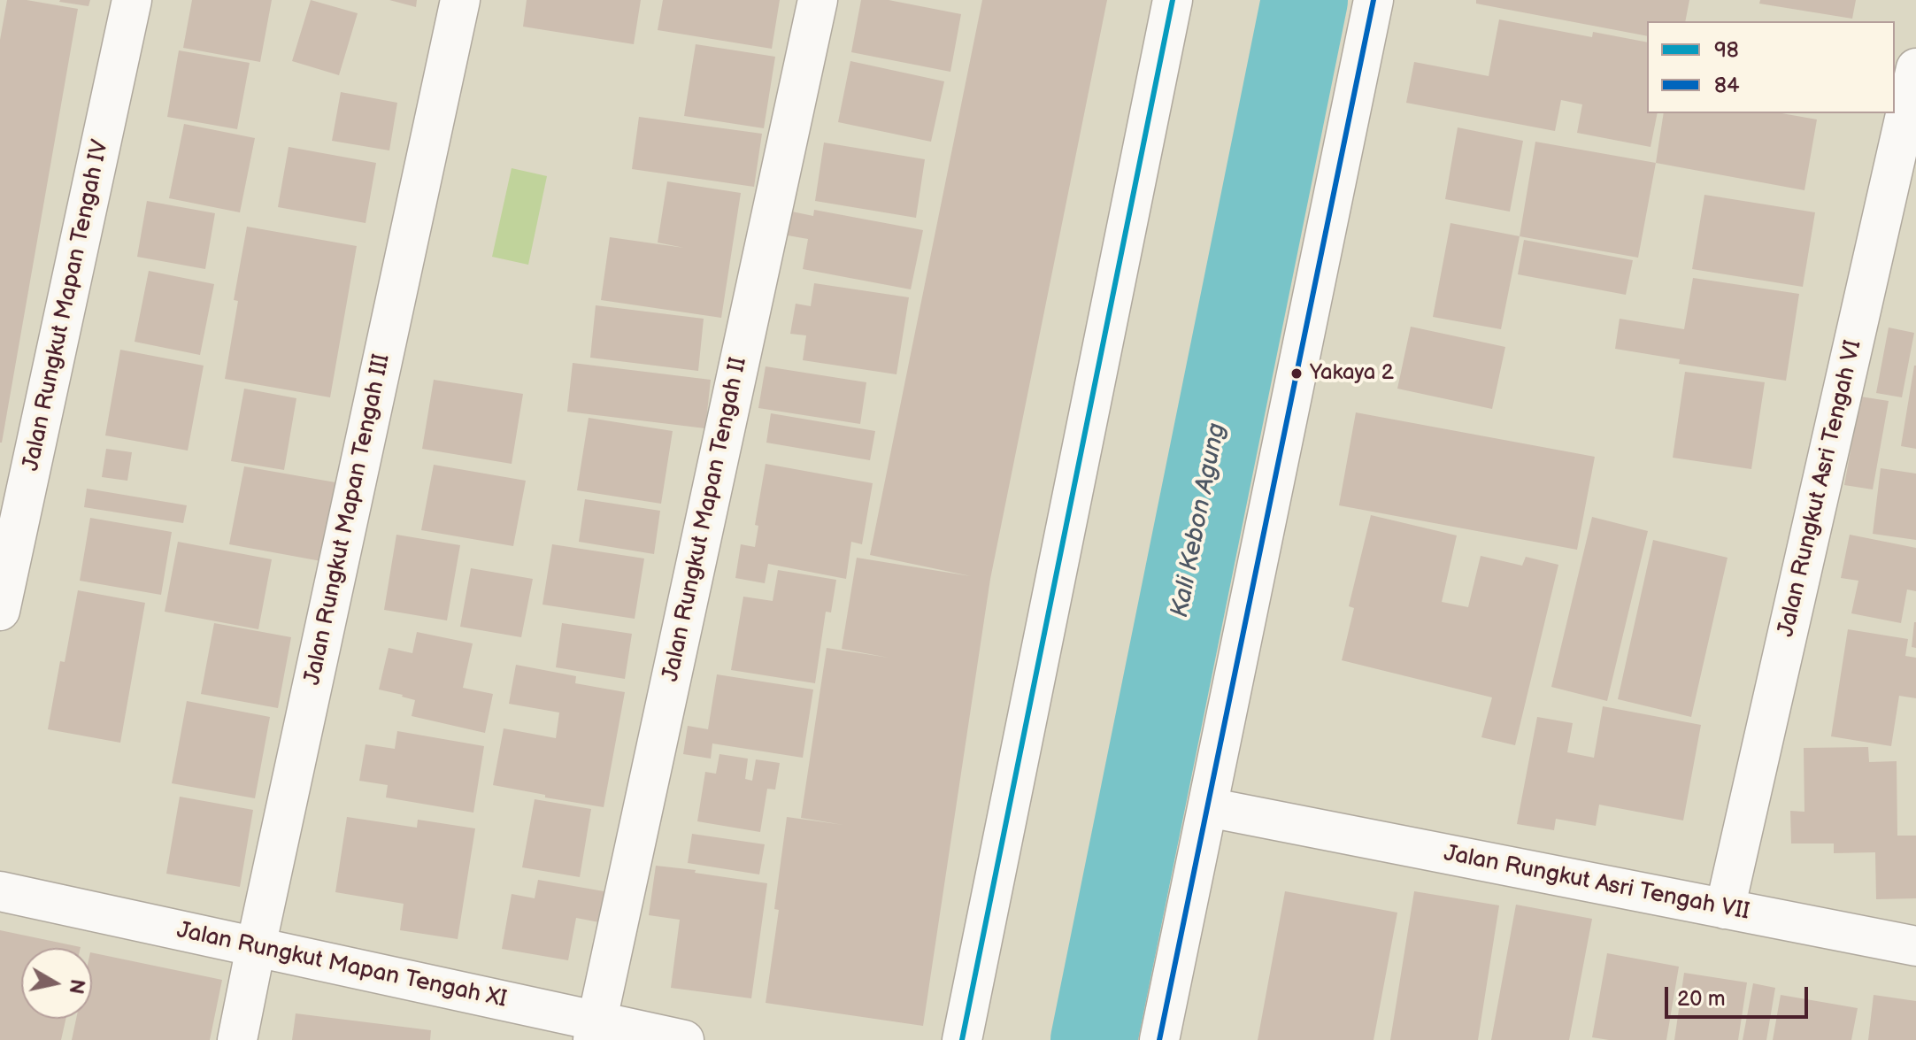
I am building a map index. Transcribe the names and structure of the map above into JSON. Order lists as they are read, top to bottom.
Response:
{
  "streets": {
    "street": [
      "Jalan Rungkut Mapan Tengah IV",
      "Jalan Rungkut Asri Tengah VI",
      "Jalan Rungkut Mapan Tengah III",
      "Jalan Rungkut Mapan Tengah II",
      "Jalan Rungkut Asri Tengah VII",
      "Jalan Rungkut Mapan Tengah XI"
    ]
  },
  "crossings": [
    ["Jalan Rungkut Asri Tengah VI", "Jalan Rungkut Asri Tengah VII"],
    ["Jalan Rungkut Mapan Tengah III", "Jalan Rungkut Mapan Tengah XI"],
    ["Jalan Rungkut Mapan Tengah II", "Jalan Rungkut Mapan Tengah XI"]
  ],
  "water": ["Kali Kebon Agung"],
  "places": ["Yakaya 2"],
  "lines": ["transit line 98", "transit line 84"],
  "legend": ["98", "84"],
  "scale_bar": "20 m",
  "north": "right"
}
